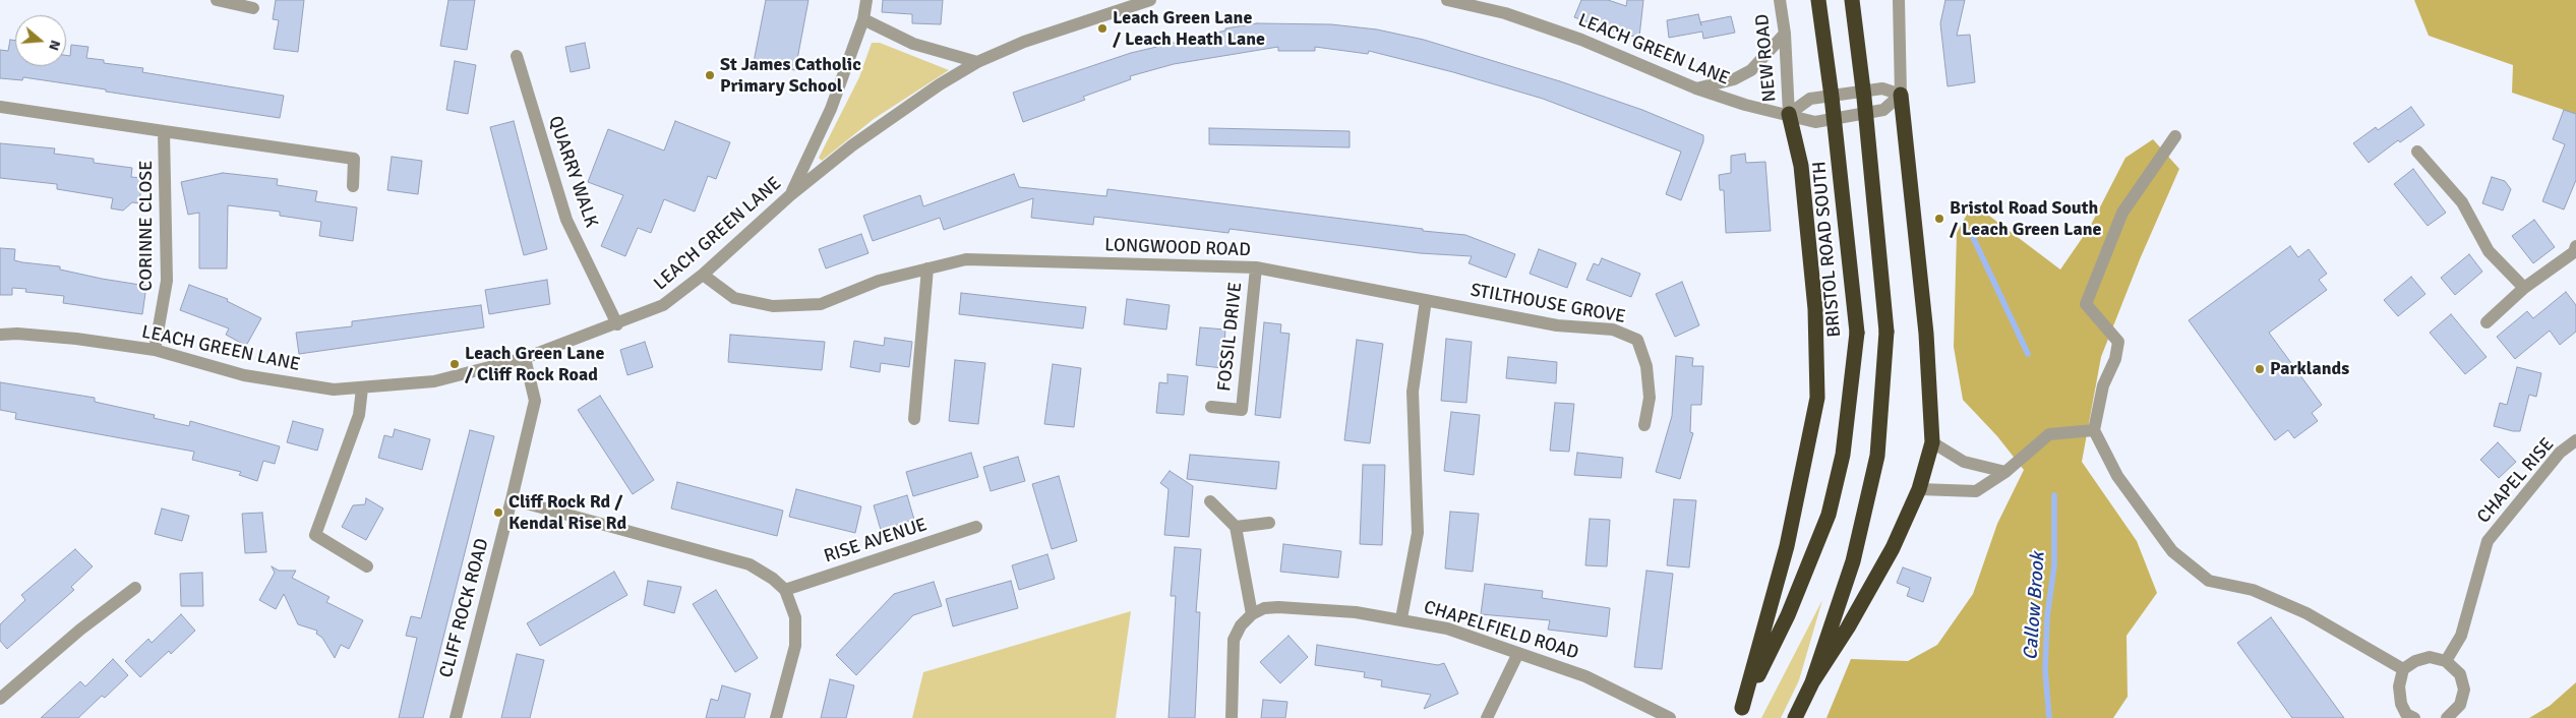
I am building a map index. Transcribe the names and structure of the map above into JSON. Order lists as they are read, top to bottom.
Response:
{
  "streets": {
    "highway": ["BRISTOL ROAD SOUTH"],
    "street": [
      "LEACH GREEN LANE",
      "NEW ROAD",
      "QUARRY WALK",
      "CORINNE CLOSE",
      "LONGWOOD ROAD",
      "STILTHOUSE GROVE",
      "FOSSIL DRIVE",
      "CHAPEL RISE",
      "RISE AVENUE",
      "CLIFF ROCK ROAD",
      "CHAPELFIELD ROAD"
    ]
  },
  "crossings": [
    ["LEACH GREEN LANE", "NEW ROAD"],
    ["LEACH GREEN LANE", "QUARRY WALK"],
    ["LEACH GREEN LANE", "CORINNE CLOSE"],
    ["LEACH GREEN LANE", "LONGWOOD ROAD"],
    ["LEACH GREEN LANE", "CLIFF ROCK ROAD"],
    ["LONGWOOD ROAD", "STILTHOUSE GROVE"],
    ["LONGWOOD ROAD", "FOSSIL DRIVE"]
  ],
  "water": ["Callow Brook"],
  "places": [
    "Leach Green Lane / Leach Heath Lane",
    "St James Catholic Primary School",
    "Bristol Road South / Leach Green Lane",
    "Leach Green Lane / Cliff Rock Road",
    "Parklands",
    "Cliff Rock Rd / Kendal Rise Rd"
  ],
  "north": "right"
}
